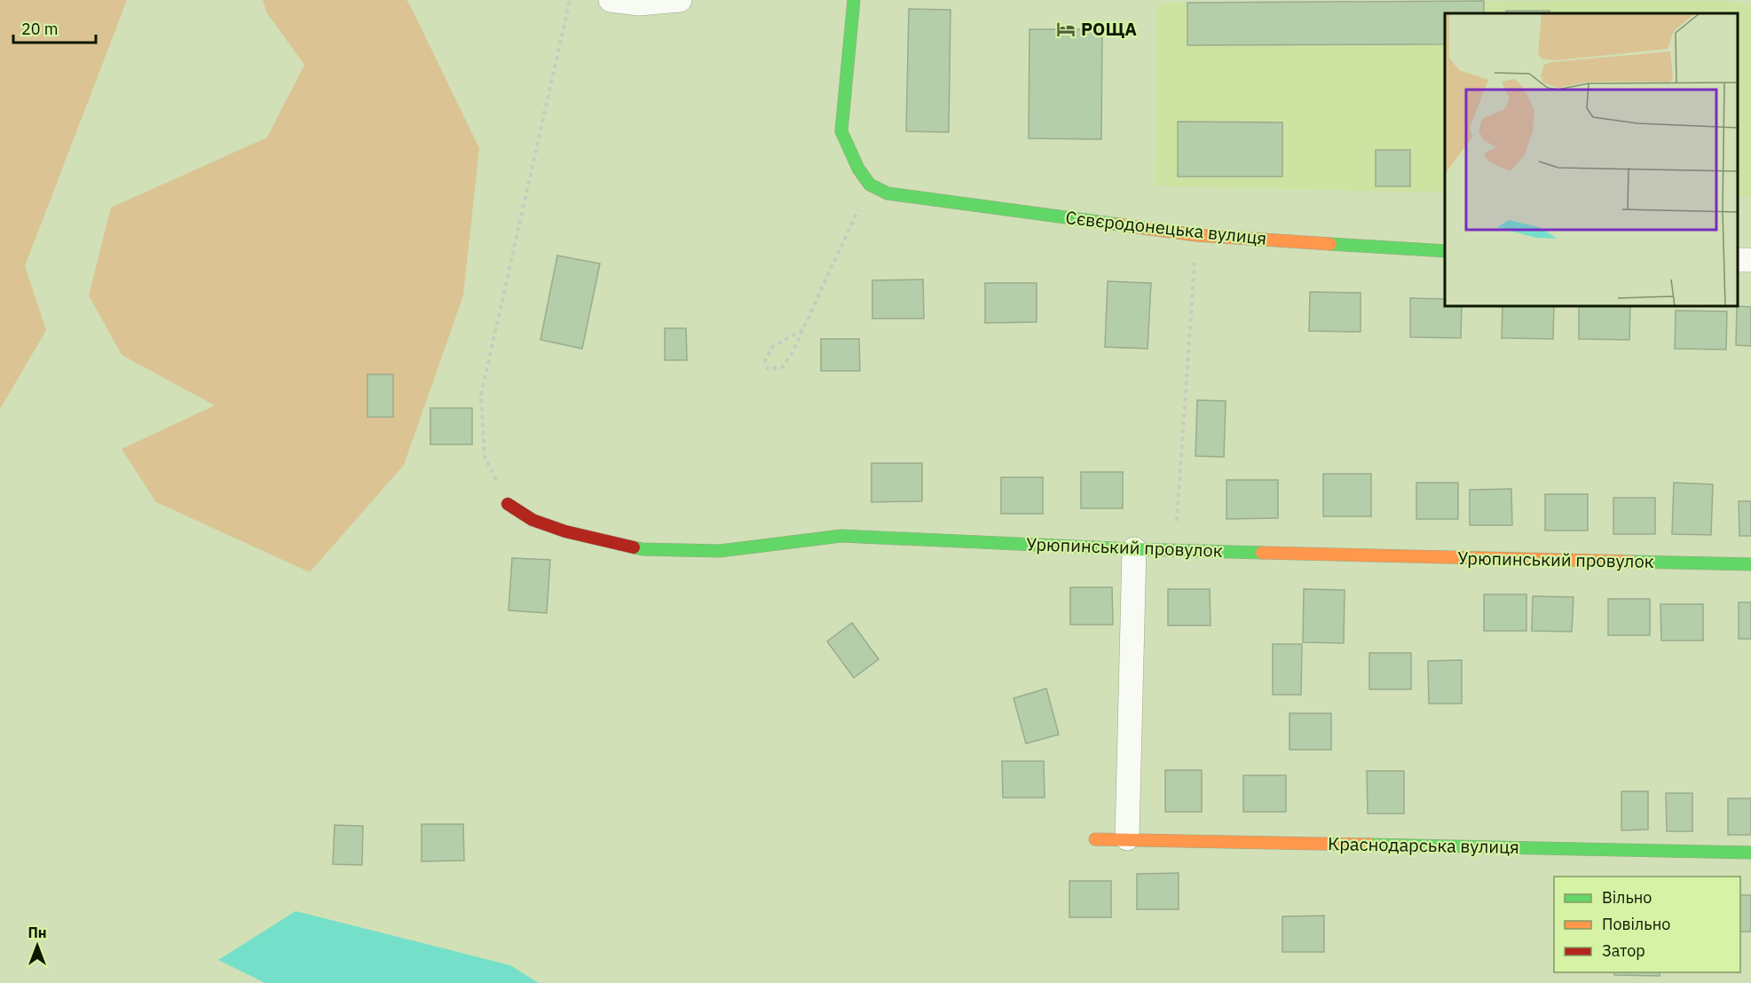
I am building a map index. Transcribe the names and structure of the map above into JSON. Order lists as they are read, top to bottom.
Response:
{
  "streets": {
    "street": ["Сєвєродонецька вулиця", "Урюпинський провулок", "Краснодарська вулиця"]
  },
  "places": {
    "hotel": ["РОЩА"]
  },
  "legend": ["Вільно", "Повільно", "Затор"],
  "scale_bar": "20 m",
  "north": "top"
}
